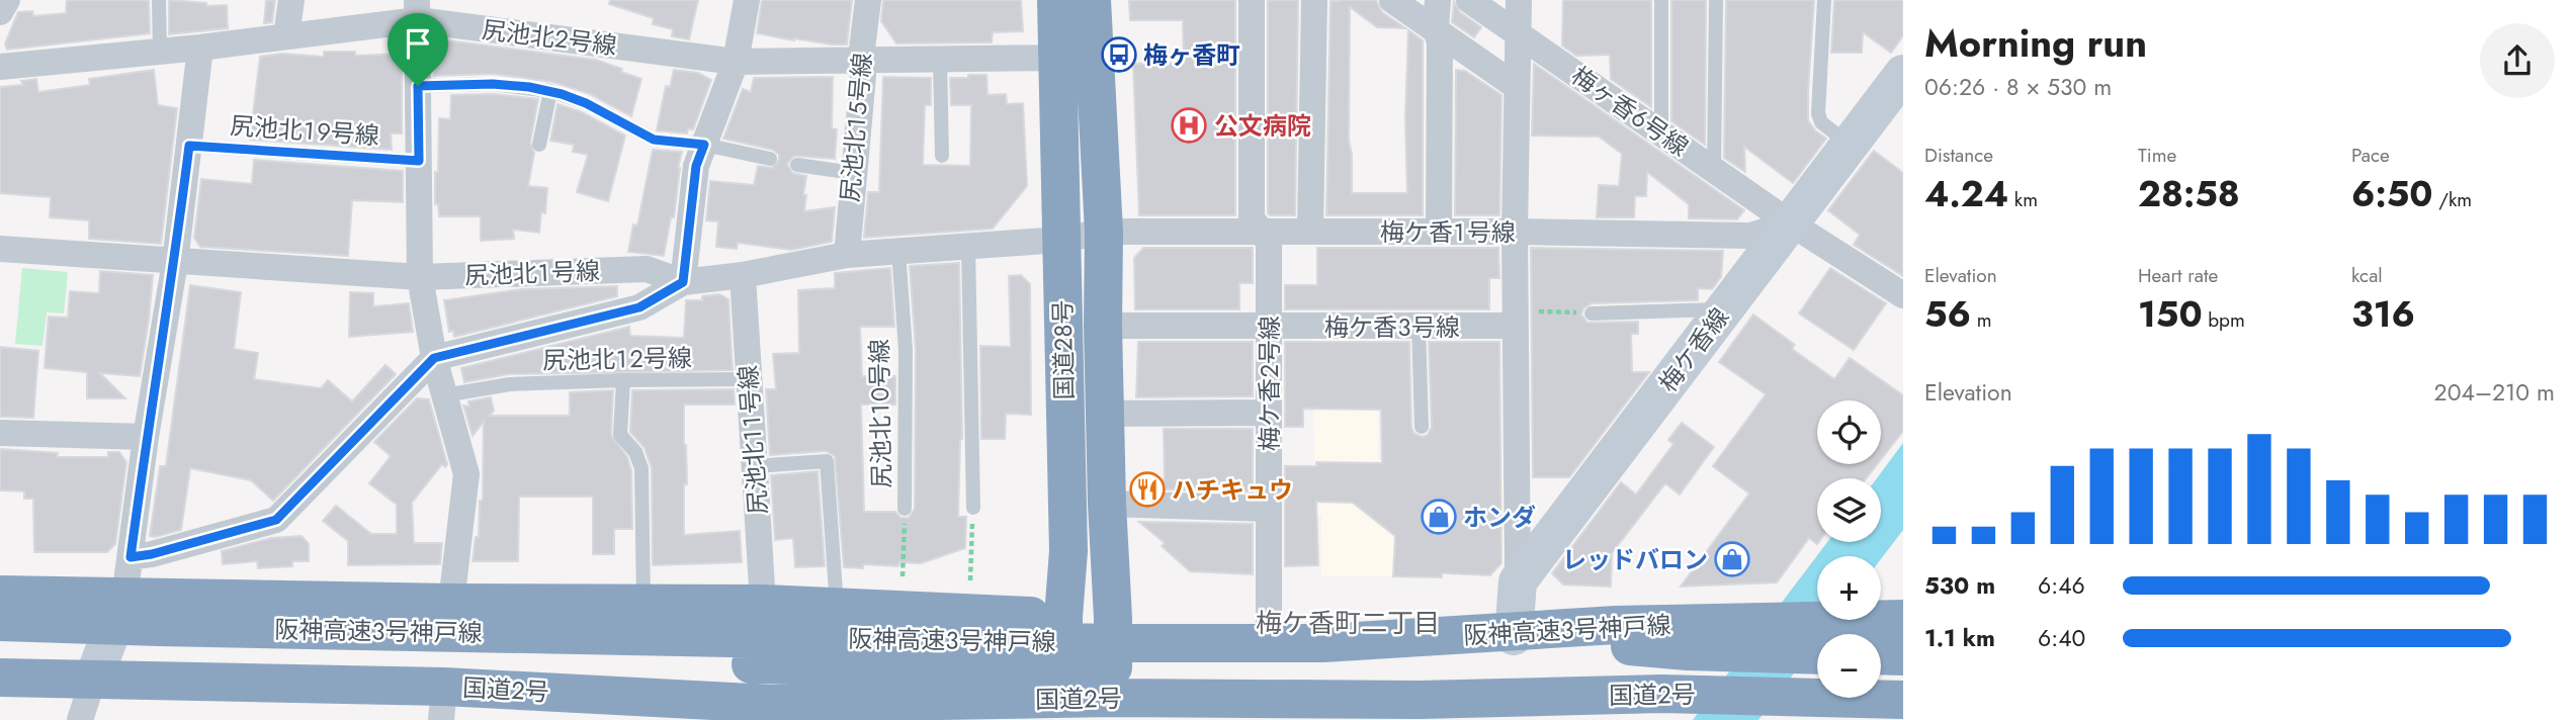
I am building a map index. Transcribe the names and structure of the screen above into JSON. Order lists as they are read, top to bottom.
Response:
{
  "streets": {
    "highway": ["国道28号", "阪神高速3号神戸線", "国道2号"],
    "street": [
      "尻池北２号線",
      "梅ヶ香６号線",
      "尻池北１５号線",
      "梅ケ香１号線",
      "尻池北１号線",
      "梅ケ香３号線",
      "梅ケ香線",
      "梅ケ香２号線",
      "尻池北１１号線"
    ],
    "lane": ["尻池北１９号線", "尻池北１２号線", "尻池北１０号線"]
  },
  "crossings": [
    ["尻池北２号線", "尻池北１５号線"],
    ["尻池北２号線", "国道28号"],
    ["梅ヶ香６号線", "梅ケ香１号線"],
    ["梅ヶ香６号線", "梅ケ香線"],
    ["尻池北１５号線", "尻池北１号線"],
    ["梅ケ香１号線", "尻池北１号線"],
    ["梅ケ香１号線", "国道28号"],
    ["梅ケ香１号線", "梅ケ香線"],
    ["梅ケ香１号線", "梅ケ香２号線"],
    ["尻池北１号線", "国道28号"],
    ["尻池北１号線", "尻池北１０号線"],
    ["尻池北１号線", "尻池北１１号線"],
    ["梅ケ香３号線", "国道28号"],
    ["梅ケ香３号線", "梅ケ香２号線"],
    ["国道28号", "国道2号"],
    ["尻池北１２号線", "尻池北１１号線"],
    ["梅ケ香２号線", "国道2号"],
    ["尻池北１１号線", "国道2号"]
  ],
  "districts": ["梅ケ香町二丁目"],
  "places": {
    "bus stop": ["梅ヶ香町"],
    "hospital": ["公文病院"],
    "restaurant": ["ハチキュウ"],
    "shop": ["ホンダ", "レッドバロン"]
  },
  "page": {
    "heading": ["Morning run", "06:26 · 8 × 530 m"],
    "stats": [
      ["Distance", "4.24 km"],
      ["Time", "28:58"],
      ["Pace", "6:50 /km"],
      ["Elevation", "56 m"],
      ["Heart rate", "150 bpm"],
      ["kcal", "316"]
    ],
    "chart": ["Elevation", "204–210 m"],
    "map_buttons": ["+", "−"],
    "list": [
      {
        "name": "530 m",
        "note": "6:46"
      },
      {
        "name": "1.1 km",
        "note": "6:40"
      }
    ]
  }
}
